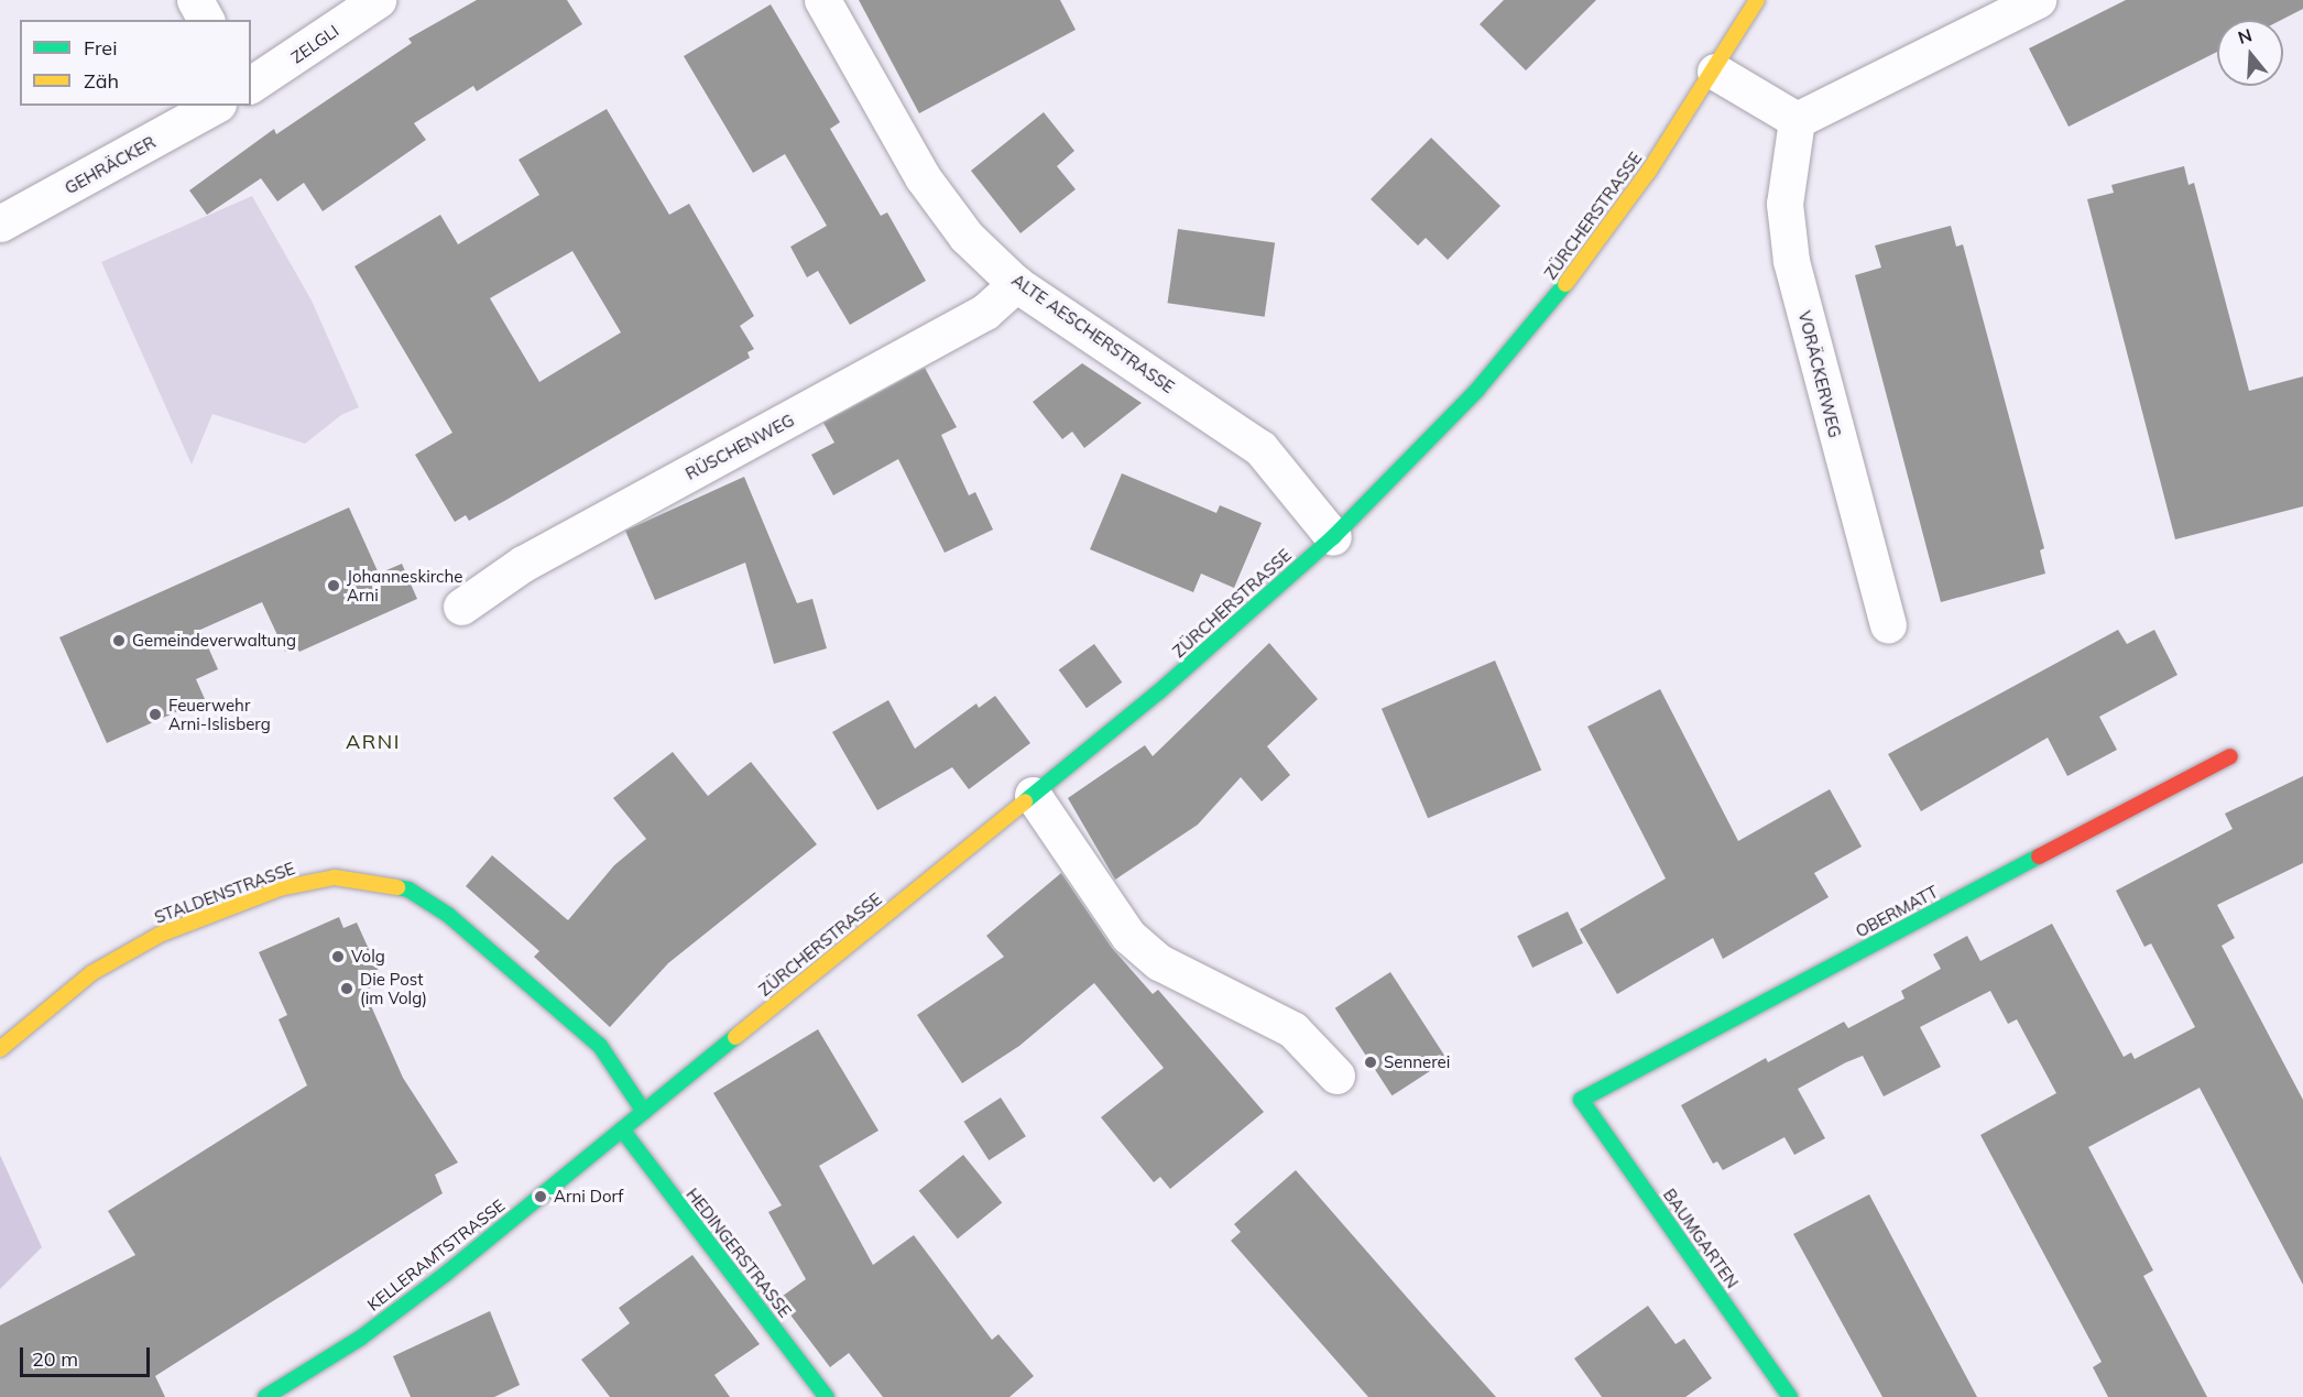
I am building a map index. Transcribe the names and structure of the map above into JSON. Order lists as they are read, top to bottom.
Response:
{
  "streets": {
    "street": [
      "ZELGLI",
      "GEHRÄCKER",
      "ZÜRCHERSTRASSE",
      "ALTE AESCHERSTRASSE",
      "VORÄCKERWEG",
      "RÜSCHENWEG",
      "STALDENSTRASSE",
      "OBERMATT",
      "BAUMGARTEN",
      "HEDINGERSTRASSE",
      "KELLERAMTSTRASSE"
    ]
  },
  "crossings": [
    ["ZÜRCHERSTRASSE", "ALTE AESCHERSTRASSE"],
    ["ZÜRCHERSTRASSE", "STALDENSTRASSE"],
    ["ZÜRCHERSTRASSE", "HEDINGERSTRASSE"],
    ["ZÜRCHERSTRASSE", "KELLERAMTSTRASSE"],
    ["ALTE AESCHERSTRASSE", "RÜSCHENWEG"],
    ["OBERMATT", "BAUMGARTEN"],
    ["HEDINGERSTRASSE", "KELLERAMTSTRASSE"]
  ],
  "districts": ["ARNI"],
  "places": [
    "Johanneskirche Arni",
    "Gemeindeverwaltung",
    "Feuerwehr Arni-Islisberg",
    "Volg",
    "Die Post (im Volg)",
    "Sennerei",
    "Arni Dorf"
  ],
  "legend": ["Frei", "Zäh"],
  "scale_bar": "20 m",
  "north": "top"
}
